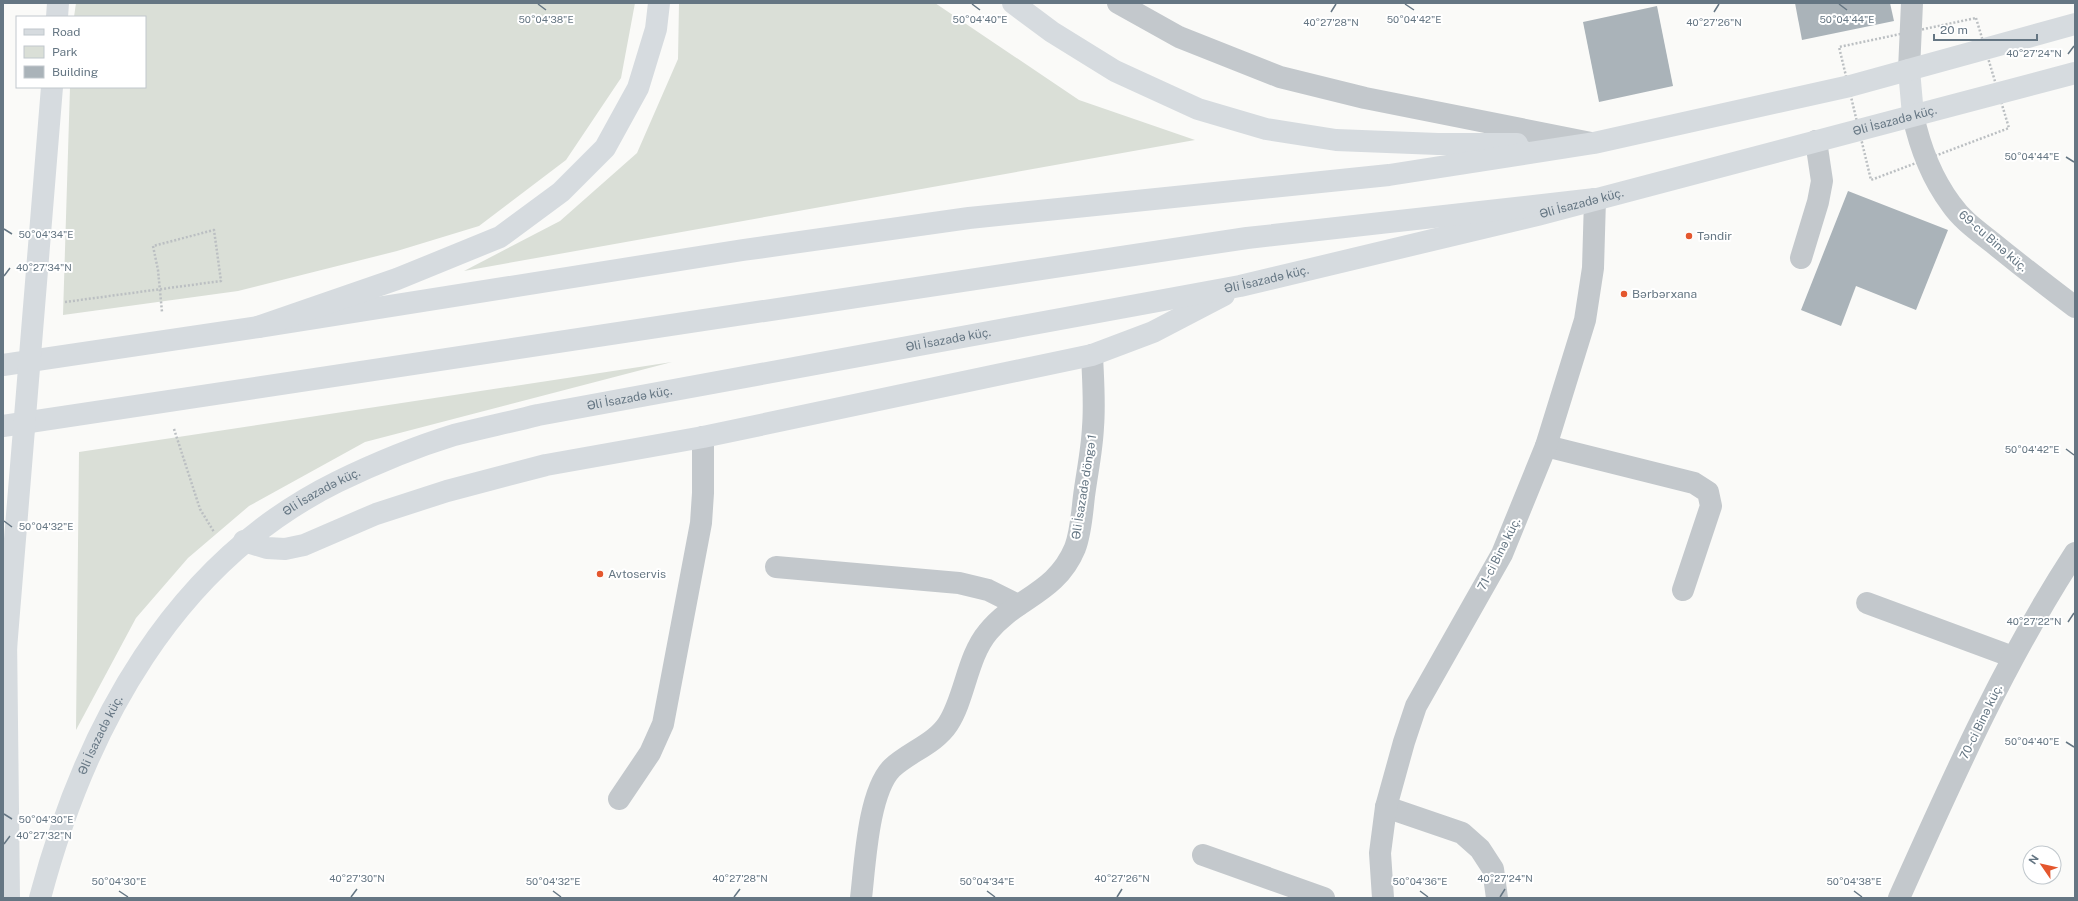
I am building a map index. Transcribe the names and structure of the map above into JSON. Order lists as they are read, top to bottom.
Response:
{
  "streets": {
    "main road": ["Əli İsazadə küç."],
    "street": [
      "69-cu Binə küç.",
      "Əli İsazadə döngə 1",
      "71-ci Binə küç.",
      "70-ci Binə küç."
    ]
  },
  "crossings": [
    ["Əli İsazadə küç.", "69-cu Binə küç."],
    ["Əli İsazadə küç.", "71-ci Binə küç."]
  ],
  "places": ["Təndir", "Bərbərxana", "Avtoservis"],
  "legend": ["Road", "Park", "Building"],
  "scale_bar": "20 m",
  "north": "top left",
  "coordinates": [
    "50°04'38\"E",
    "50°04'40\"E",
    "50°04'42\"E",
    "50°04'44\"E",
    "40°27'28\"N",
    "40°27'26\"N",
    "40°27'24\"N",
    "50°04'34\"E",
    "40°27'34\"N",
    "50°04'32\"E",
    "40°27'22\"N",
    "50°04'30\"E",
    "40°27'32\"N",
    "40°27'30\"N",
    "50°04'36\"E"
  ]
}
